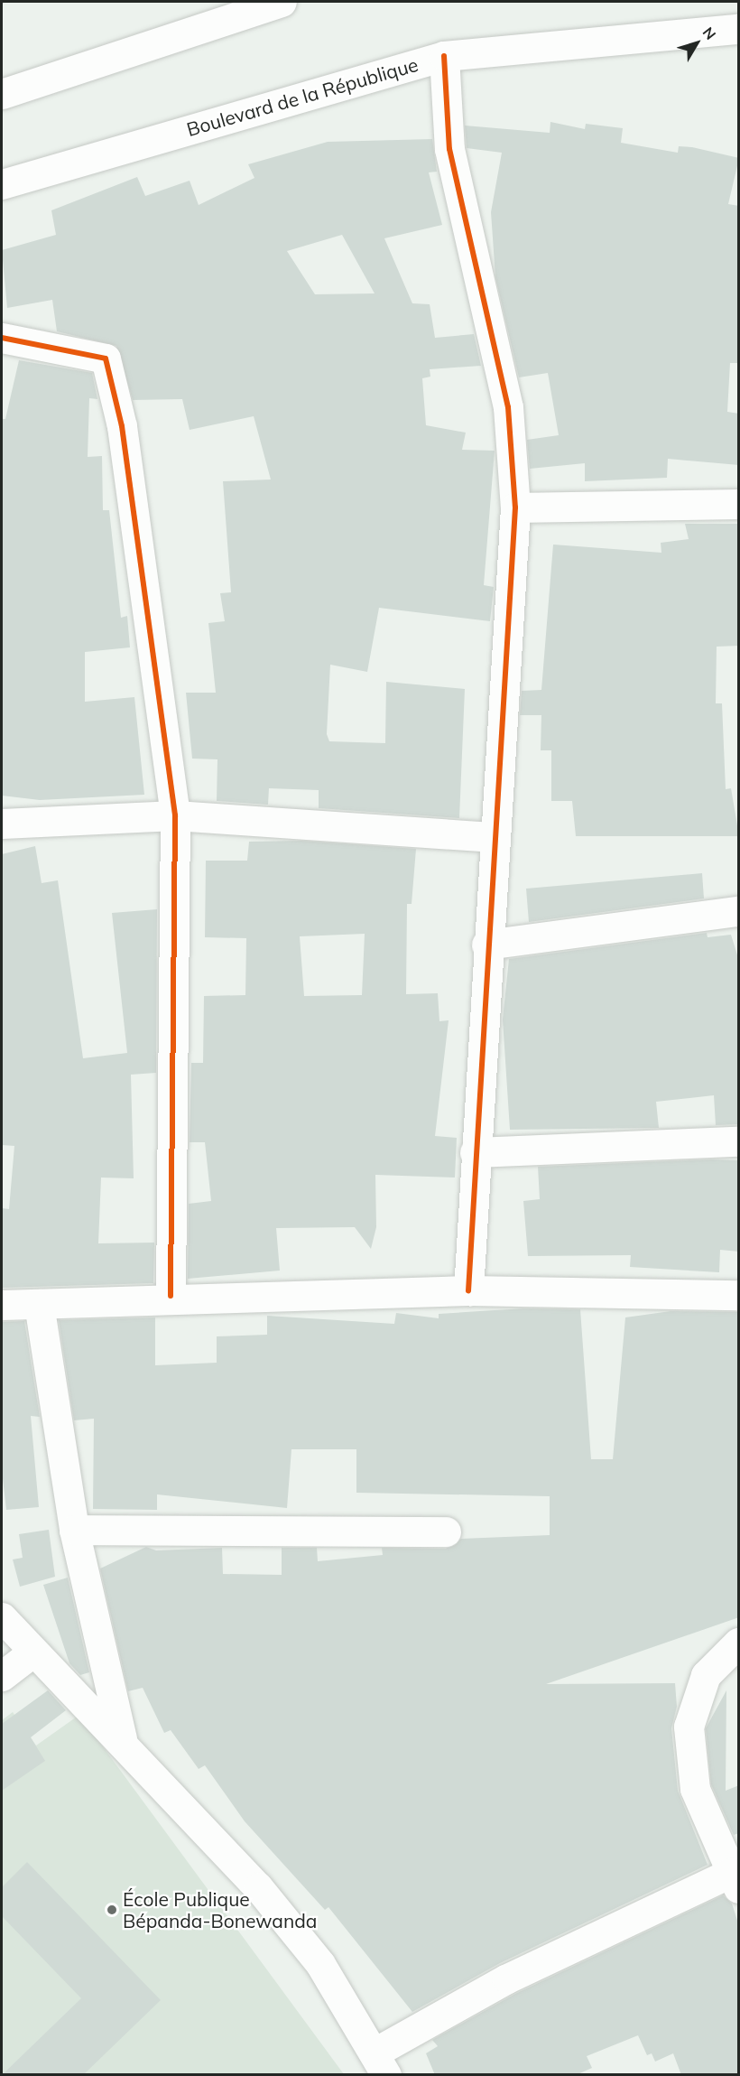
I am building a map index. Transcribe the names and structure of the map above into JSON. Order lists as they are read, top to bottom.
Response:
{
  "streets": {
    "street": ["Boulevard de la République"]
  },
  "places": ["École Publique Bépanda-Bonewanda"],
  "north": "top right"
}
